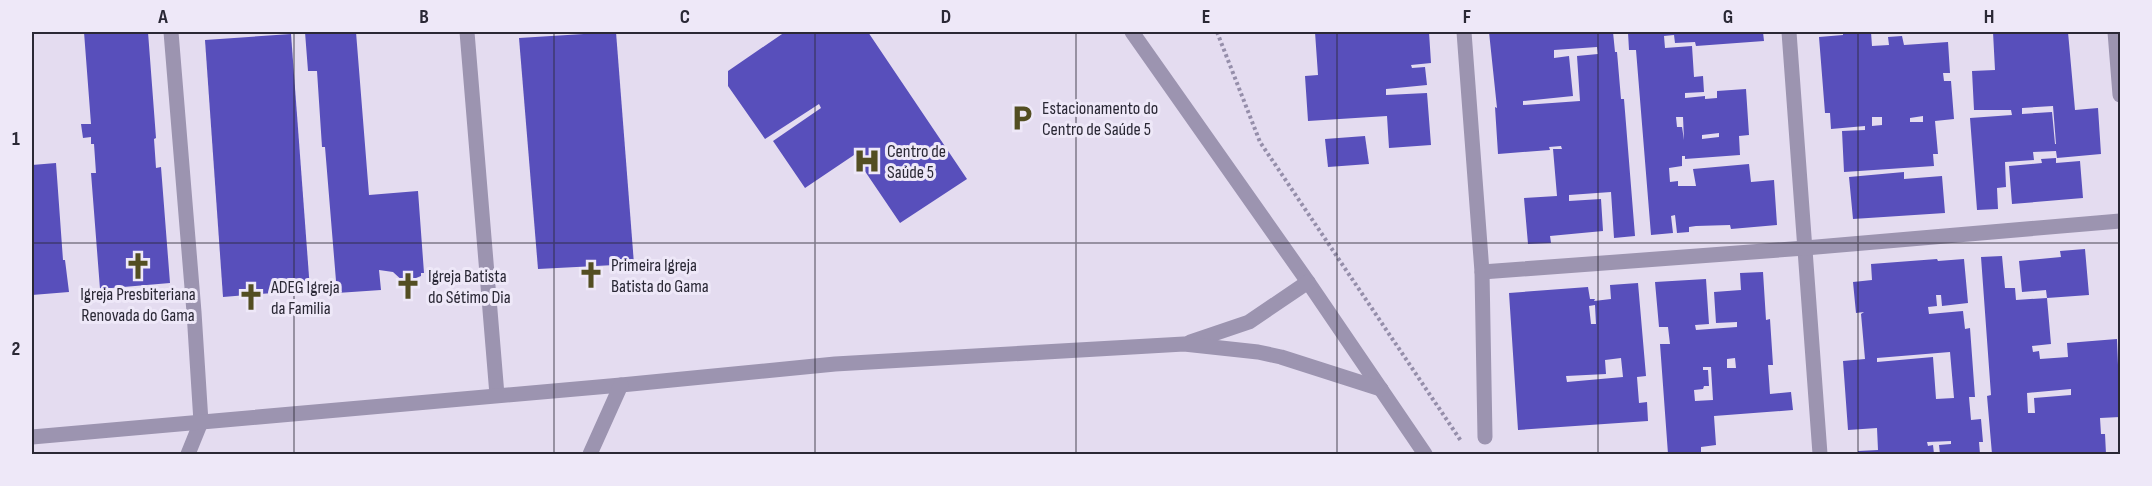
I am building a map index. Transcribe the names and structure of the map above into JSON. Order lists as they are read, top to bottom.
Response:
{
  "places": {
    "parking": ["Estacionamento do Centro de Saúde 5"],
    "hospital": ["Centro de Saúde 5"],
    "church": [
      "Igreja Presbiteriana Renovada do Gama",
      "Primeira Igreja Batista do Gama",
      "Igreja Batista do Sétimo Dia",
      "ADEG Igreja da Familia"
    ]
  },
  "grid": {
    "columns": [
      "A",
      "B",
      "C",
      "D",
      "E",
      "F",
      "G",
      "H"
    ],
    "rows": ["1", "2"]
  }
}
